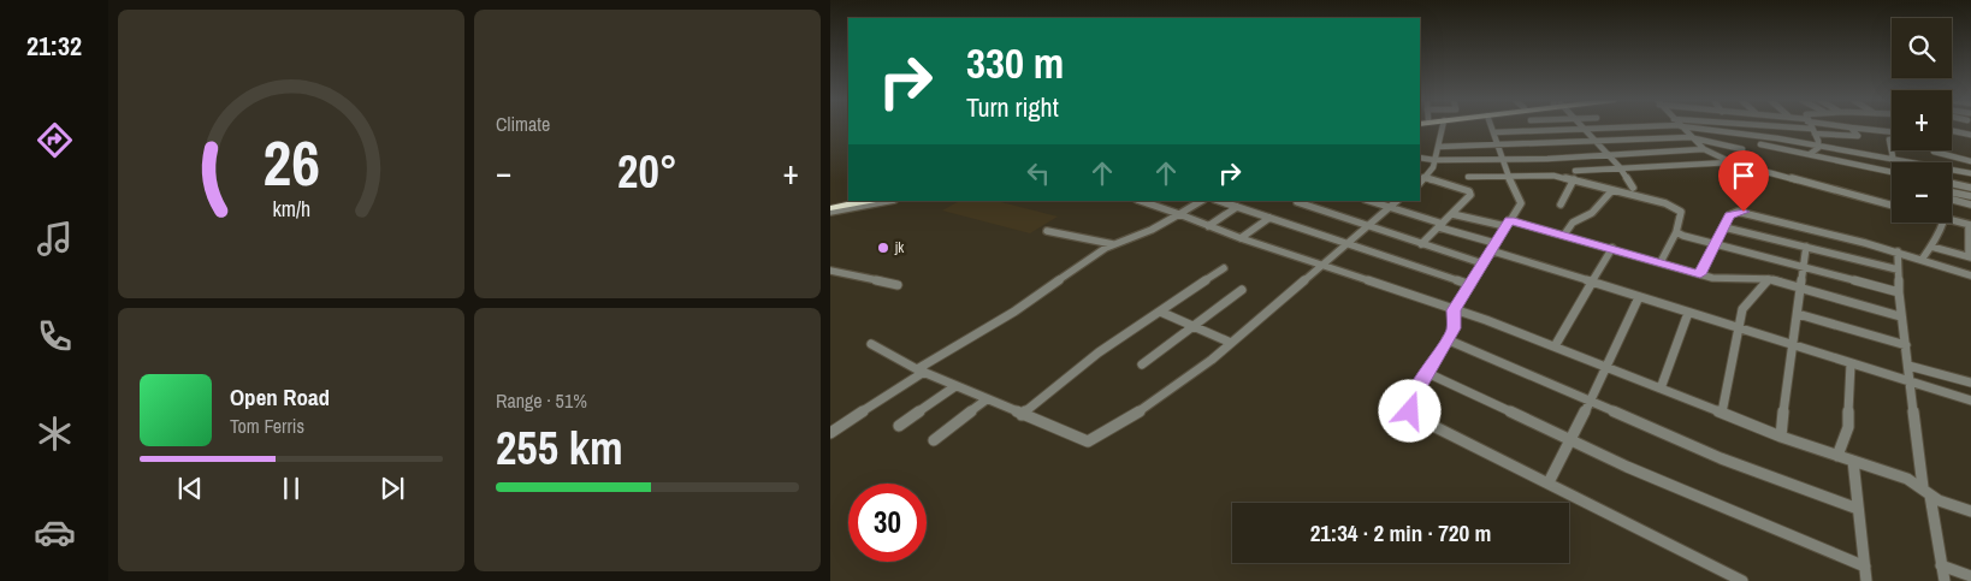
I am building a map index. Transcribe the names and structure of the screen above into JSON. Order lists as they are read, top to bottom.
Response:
{
  "places": ["jk"],
  "page": {
    "tabs": "21:32",
    "tile": [
      "Climate",
      ["Range · 51%", "255 km"]
    ],
    "map_buttons": ["+", "−"],
    "turn": ["330 m", "Turn right"],
    "heat": ["−", "20°", "+"],
    "song": ["Open Road", "Tom Ferris"],
    "limit": "30",
    "trip": "21:34 · 2 min · 720 m",
    "gauge": ["26", "km/h"]
  }
}
